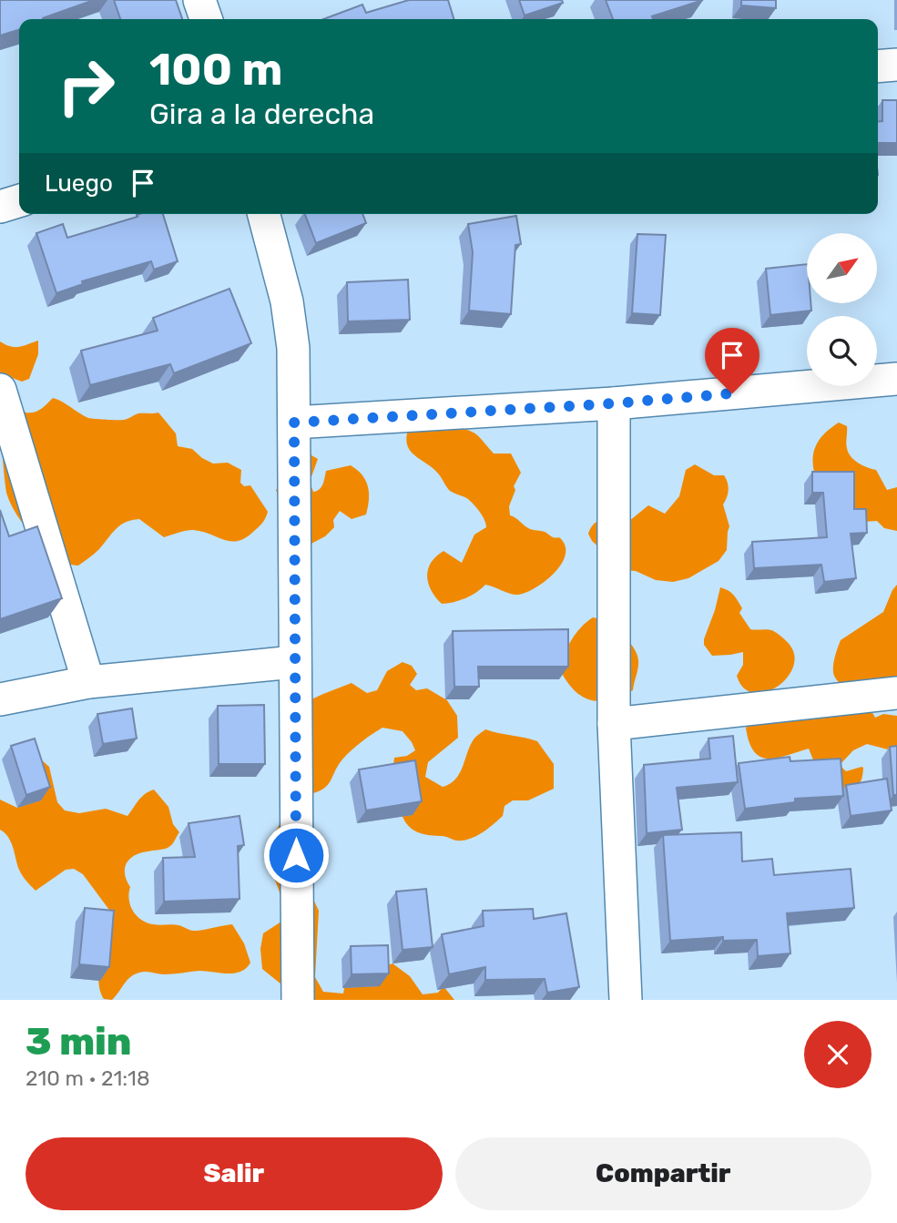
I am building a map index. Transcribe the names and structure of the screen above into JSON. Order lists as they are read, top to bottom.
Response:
{
  "north": "top right",
  "page": {
    "turn": ["100 m", "Gira a la derecha"],
    "then": "Luego",
    "heading": ["3 min", "210 m · 21:18"],
    "buttons": ["Salir", "Compartir"]
  }
}
